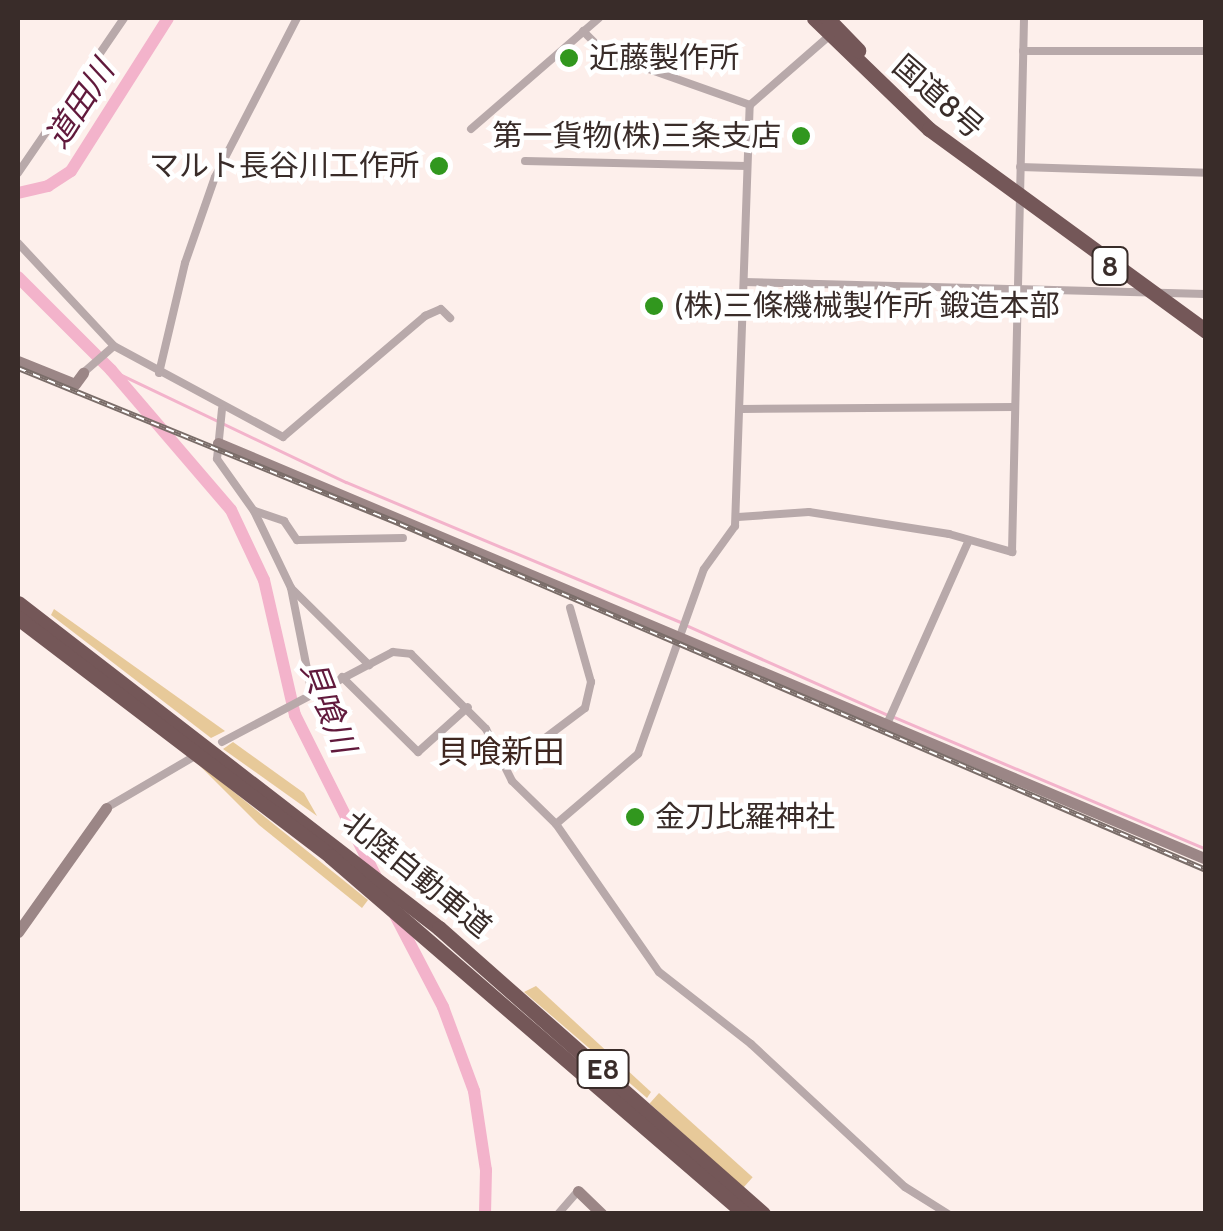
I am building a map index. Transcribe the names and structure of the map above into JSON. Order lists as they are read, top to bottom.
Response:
{
  "streets": {
    "highway": [
      "国道8号",
      "8",
      "北陸自動車道",
      "E8"
    ]
  },
  "districts": ["貝喰新田"],
  "water": ["道田川", "貝喰川"],
  "places": [
    "近藤製作所",
    "第一貨物(株)三条支店",
    "マルト長谷川工作所",
    "(株)三條機械製作所 鍛造本部",
    "金刀比羅神社"
  ]
}
